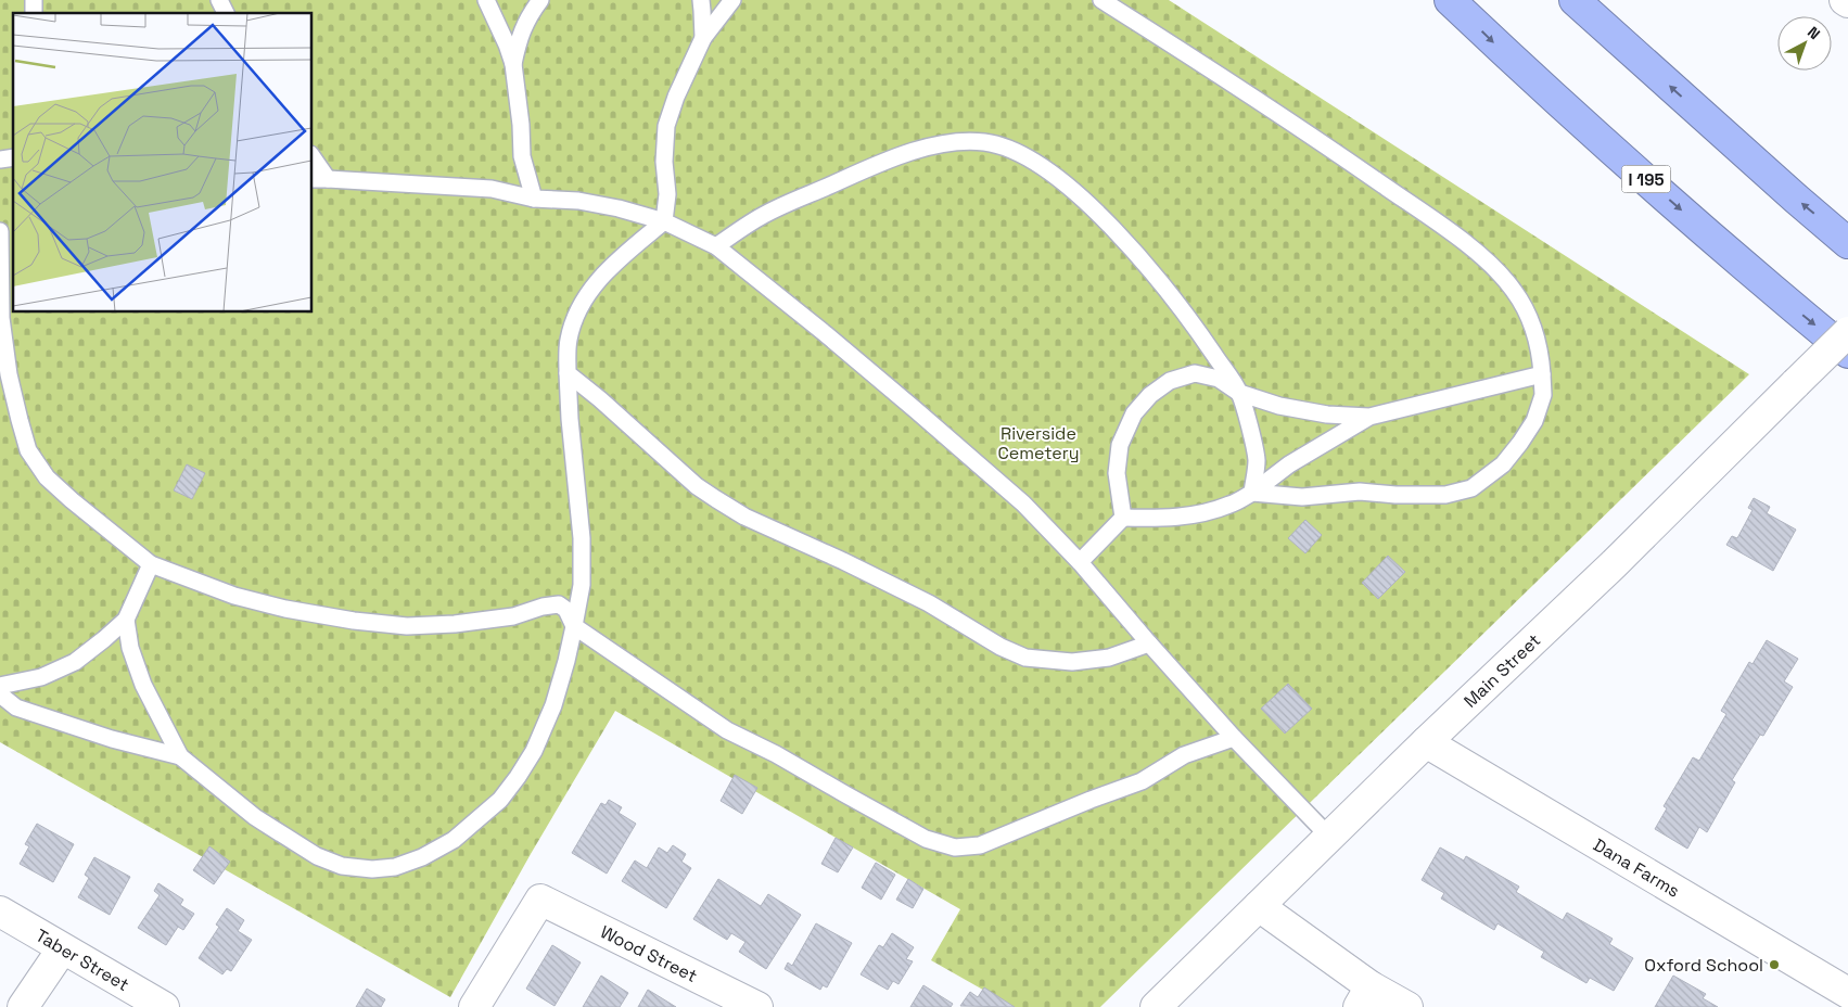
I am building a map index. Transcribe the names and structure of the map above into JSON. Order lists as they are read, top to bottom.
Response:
{
  "streets": {
    "highway": ["I 195"],
    "street": [
      "Main Street",
      "Dana Farms",
      "Wood Street",
      "Taber Street"
    ]
  },
  "crossings": [
    ["Main Street", "Dana Farms"]
  ],
  "parks": ["Riverside Cemetery"],
  "places": ["Oxford School"],
  "north": "top right"
}
